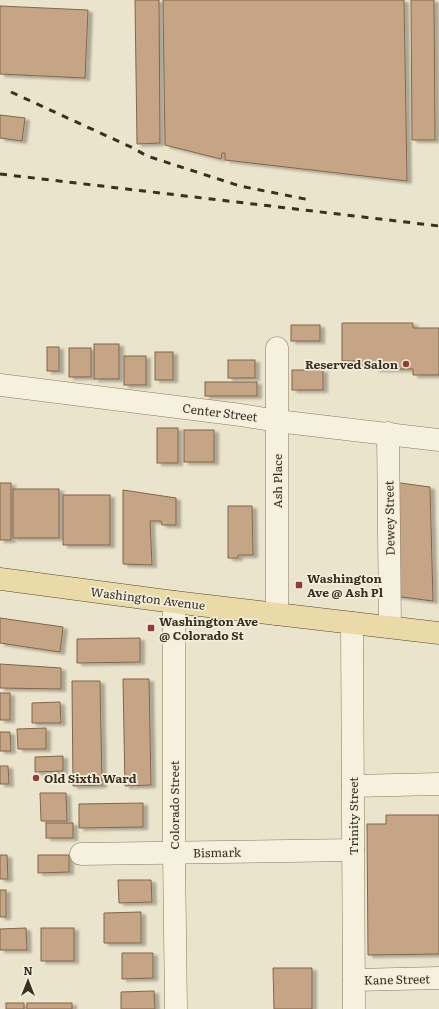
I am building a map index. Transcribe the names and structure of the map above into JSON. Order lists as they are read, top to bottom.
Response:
{
  "streets": {
    "main road": ["Washington Avenue"],
    "street": [
      "Center Street",
      "Ash Place",
      "Dewey Street",
      "Colorado Street",
      "Trinity Street",
      "Bismark",
      "Kane Street"
    ]
  },
  "crossings": [
    ["Center Street", "Ash Place"],
    ["Center Street", "Dewey Street"],
    ["Ash Place", "Washington Avenue"],
    ["Dewey Street", "Washington Avenue"],
    ["Washington Avenue", "Colorado Street"],
    ["Washington Avenue", "Trinity Street"],
    ["Colorado Street", "Bismark"],
    ["Trinity Street", "Bismark"],
    ["Trinity Street", "Kane Street"]
  ],
  "places": {
    "other": ["Reserved Salon", "Old Sixth Ward"],
    "transit": ["Washington Ave @ Ash Pl", "Washington Ave @ Colorado St"]
  },
  "north": "top"
}
